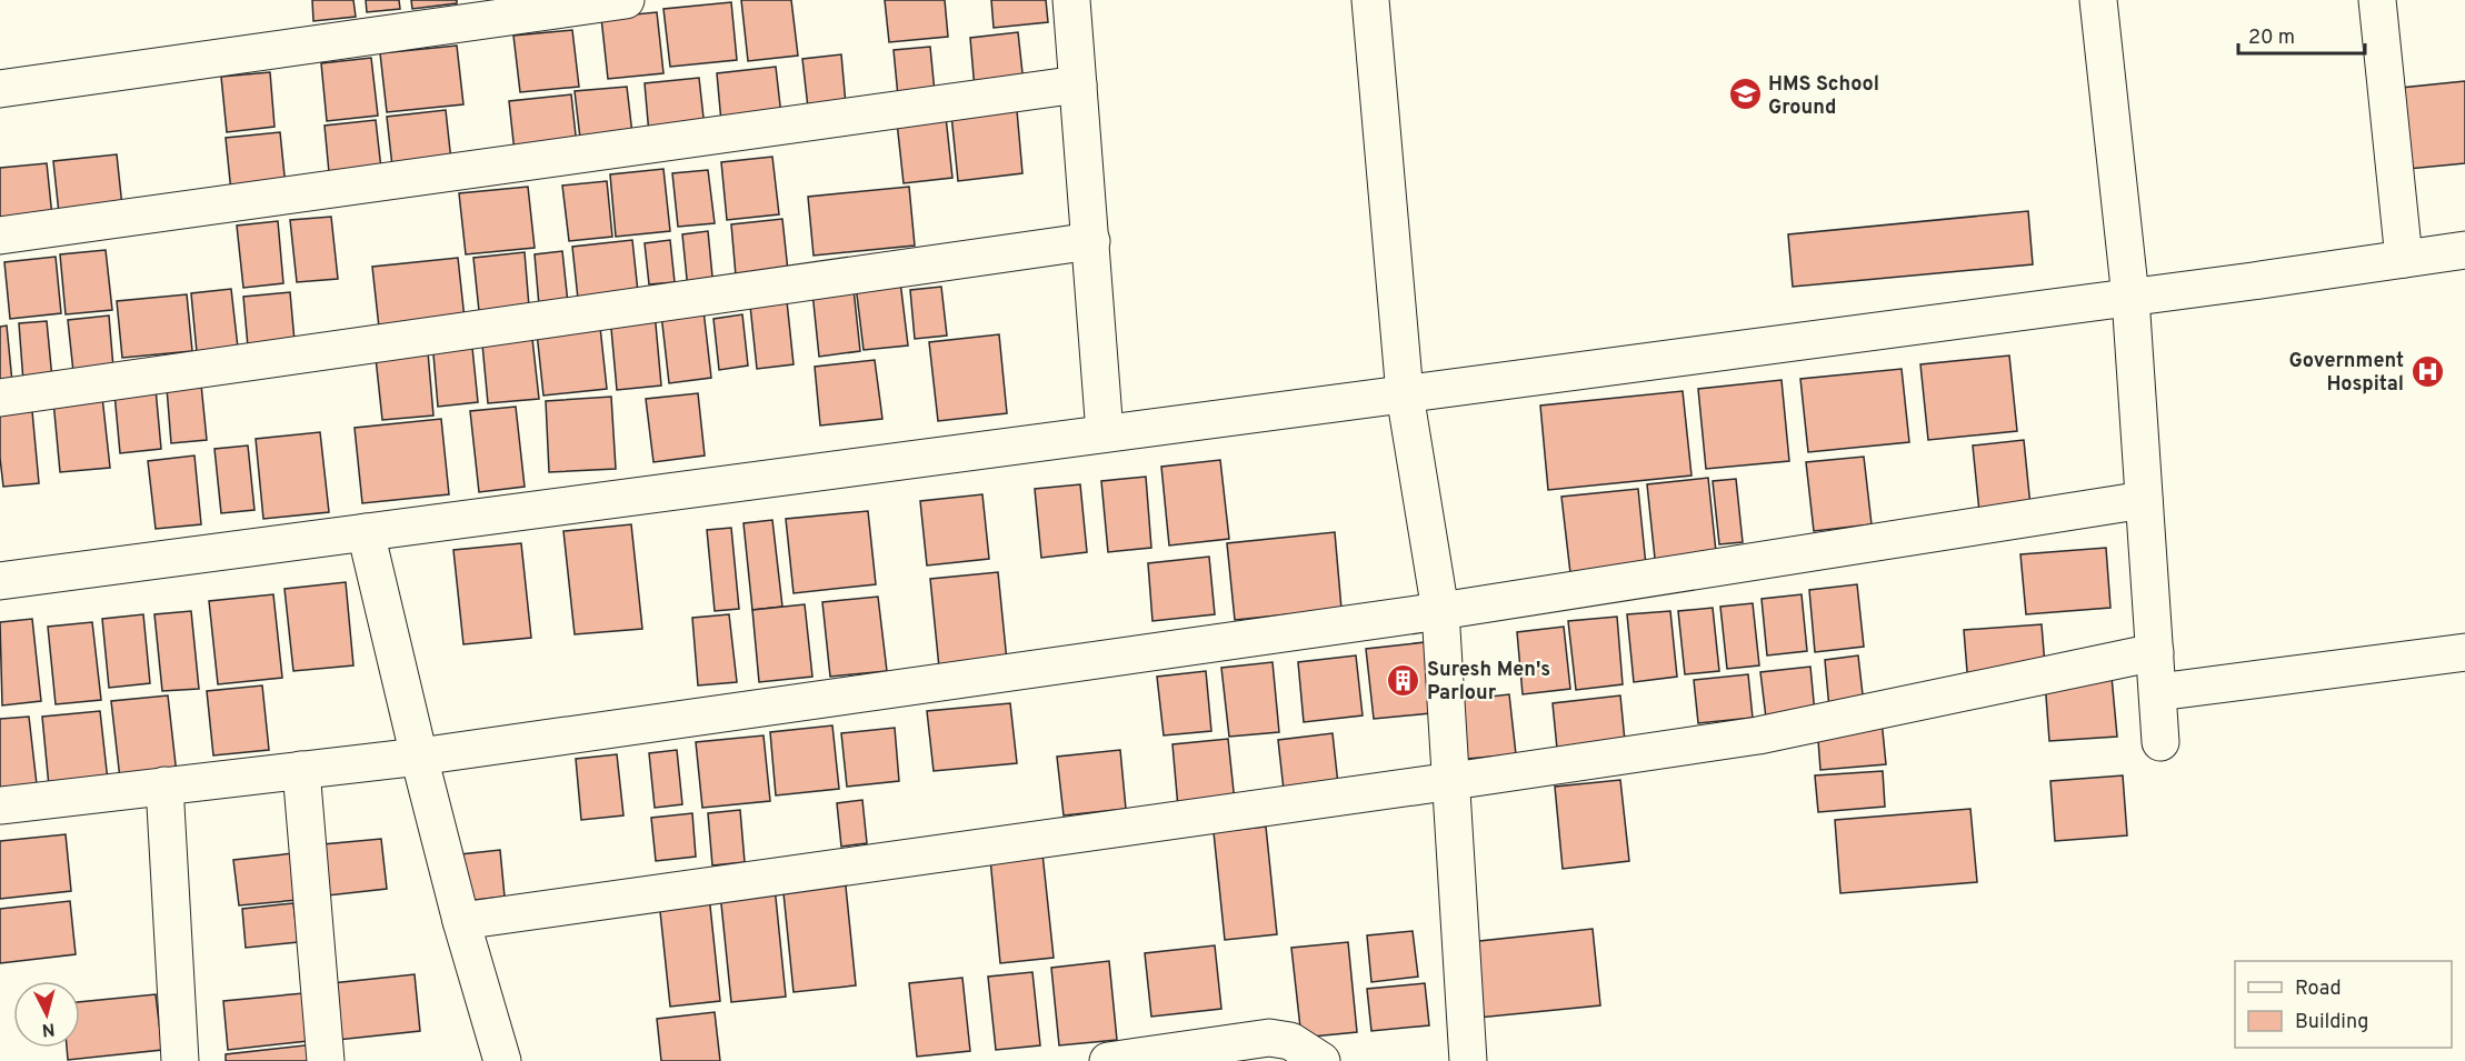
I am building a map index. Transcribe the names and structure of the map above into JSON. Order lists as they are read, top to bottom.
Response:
{
  "places": {
    "school or university": ["HMS School Ground"],
    "hospital": ["Government Hospital"],
    "building": ["Suresh Men's Parlour"]
  },
  "legend": ["Road", "Building"],
  "scale_bar": "20 m",
  "north": "bottom"
}
